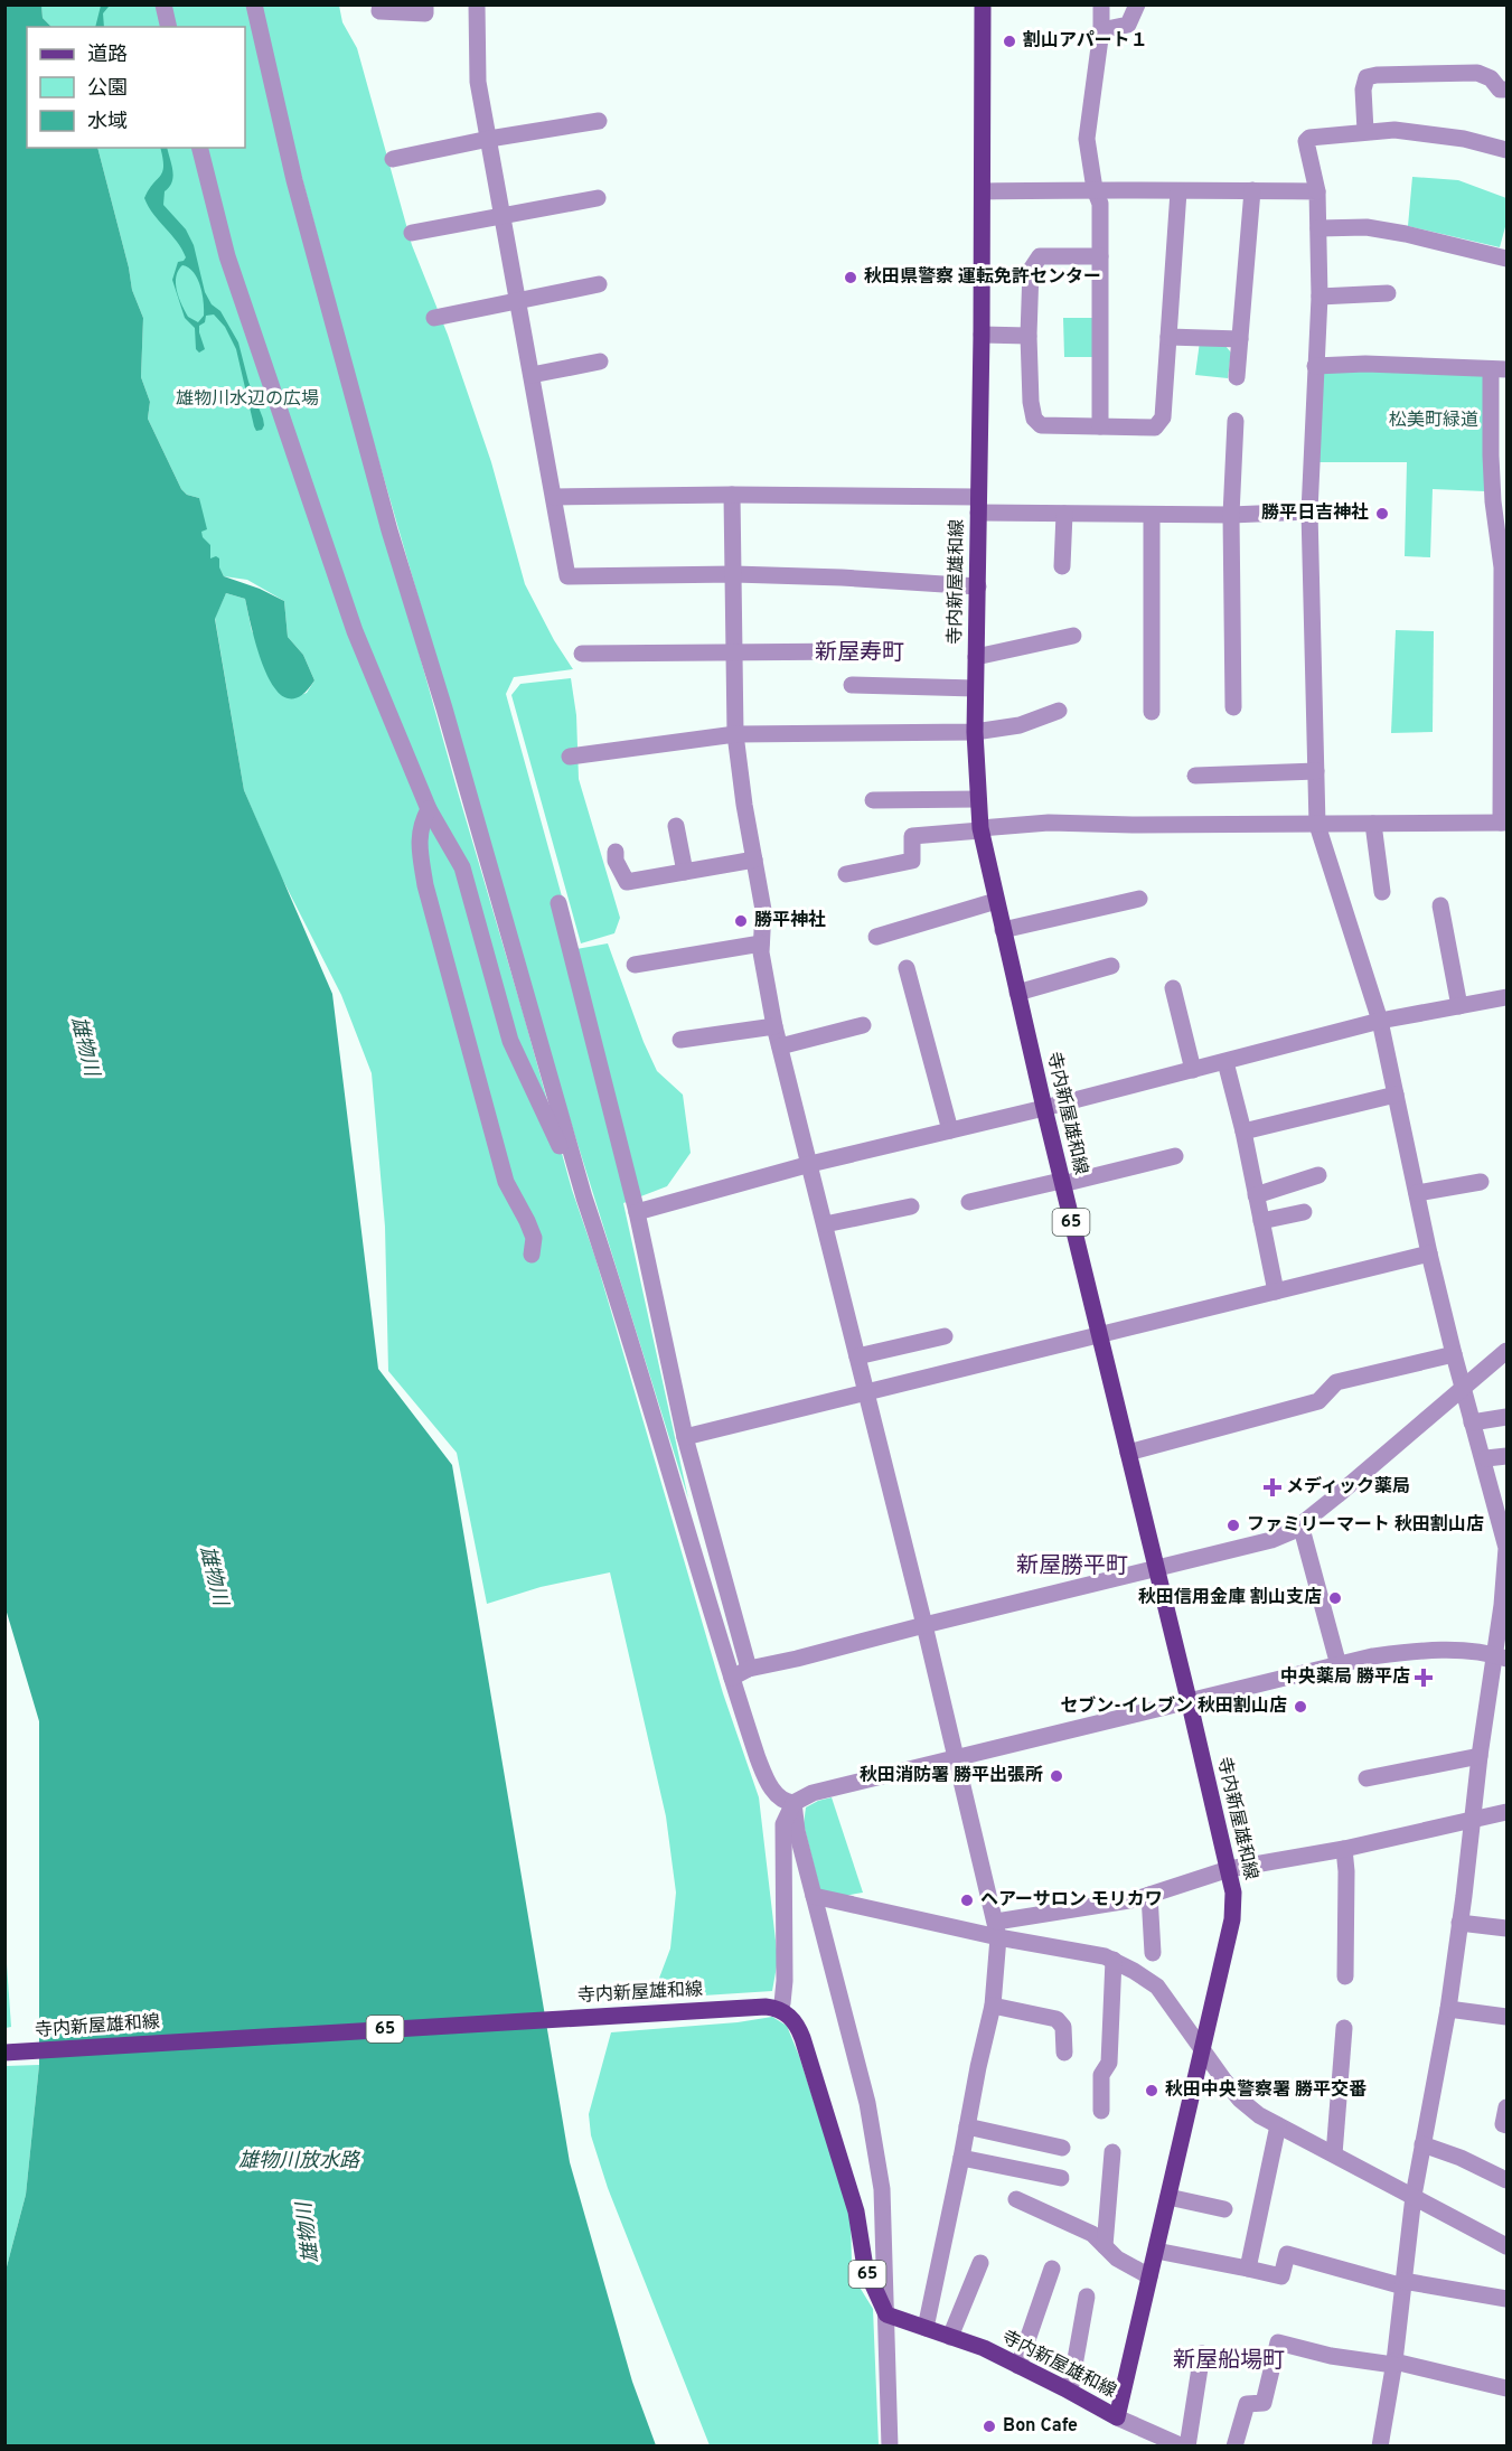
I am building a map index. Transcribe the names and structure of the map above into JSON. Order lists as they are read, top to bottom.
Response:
{
  "streets": {
    "main road": ["寺内新屋雄和線", "65"]
  },
  "crossings": [
    ["寺内新屋雄和線", "65"]
  ],
  "districts": ["新屋寿町", "新屋勝平町", "新屋船場町"],
  "water": ["雄物川", "雄物川放水路"],
  "parks": ["雄物川水辺の広場", "松美町緑道"],
  "places": {
    "other": [
      "割山アパート１",
      "秋田県警察 運転免許センター",
      "勝平日吉神社",
      "勝平神社",
      "ファミリーマート 秋田割山店",
      "秋田信用金庫 割山支店",
      "セブン-イレブン 秋田割山店",
      "秋田消防署 勝平出張所",
      "ヘアーサロン モリカワ",
      "秋田中央警察署 勝平交番",
      "Bon Cafe"
    ],
    "health": ["メディック薬局", "中央薬局 勝平店"]
  },
  "legend": ["道路", "公園", "水域"]
}
